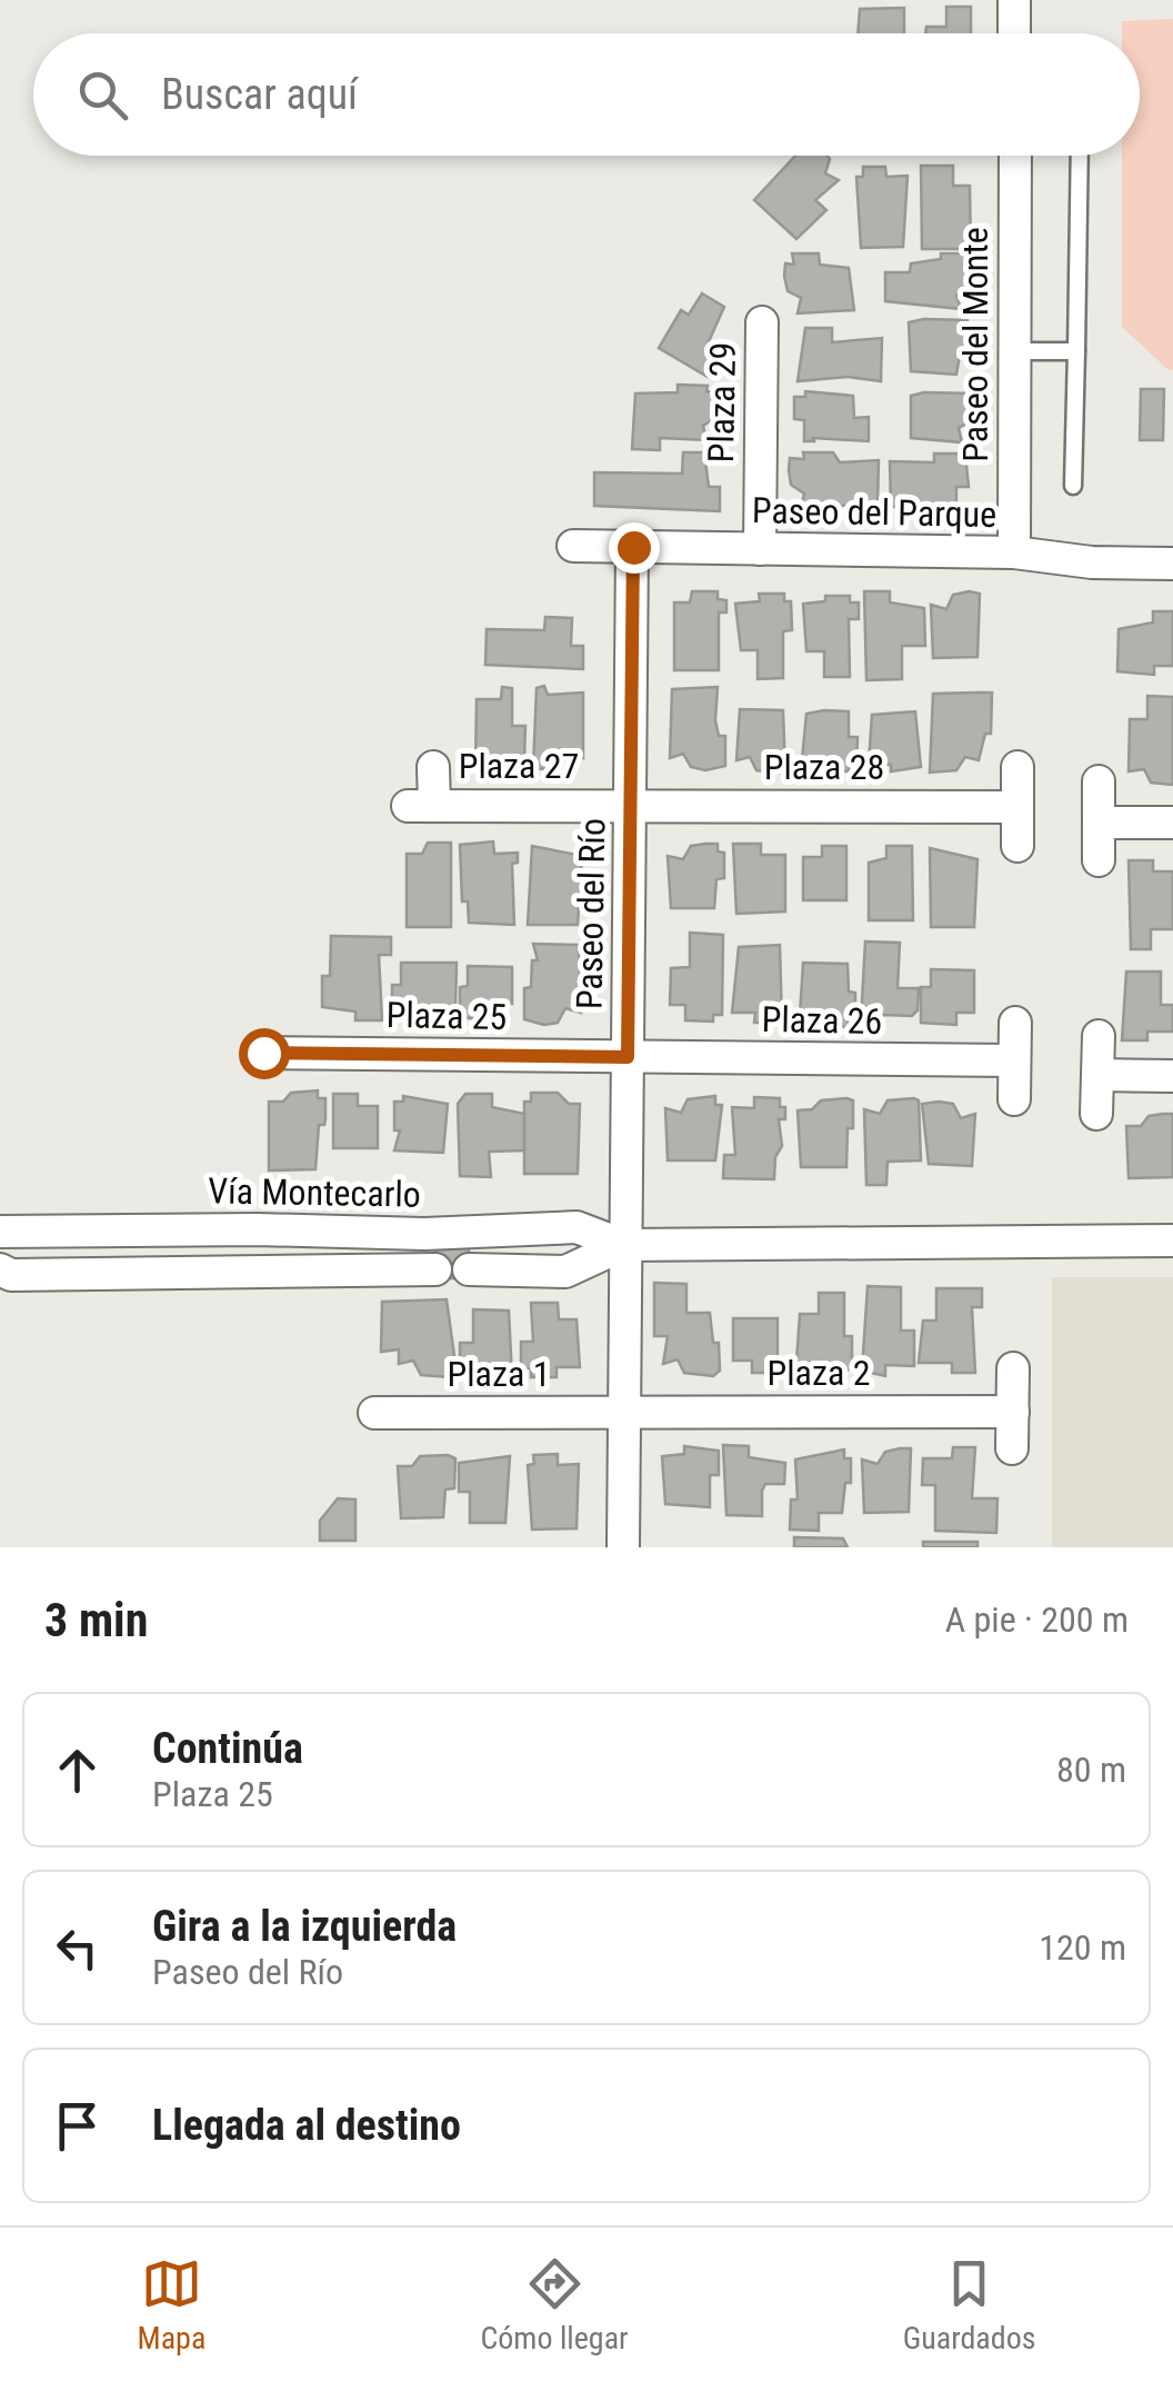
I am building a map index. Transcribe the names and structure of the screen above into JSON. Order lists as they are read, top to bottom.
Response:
{
  "streets": {
    "street": [
      "Paseo del Monte",
      "Plaza 29",
      "Paseo del Parque",
      "Plaza 27",
      "Plaza 28",
      "Paseo del Río",
      "Plaza 25",
      "Plaza 26",
      "Vía Montecarlo",
      "Plaza 2",
      "Plaza 1"
    ]
  },
  "crossings": [
    ["Paseo del Monte", "Paseo del Parque"],
    ["Plaza 29", "Paseo del Parque"],
    ["Paseo del Parque", "Paseo del Río"],
    ["Plaza 27", "Plaza 28"],
    ["Plaza 27", "Paseo del Río"],
    ["Plaza 28", "Paseo del Río"],
    ["Paseo del Río", "Plaza 25"],
    ["Paseo del Río", "Plaza 26"],
    ["Paseo del Río", "Vía Montecarlo"],
    ["Paseo del Río", "Plaza 2"],
    ["Paseo del Río", "Plaza 1"],
    ["Plaza 25", "Plaza 26"],
    ["Plaza 2", "Plaza 1"]
  ],
  "page": {
    "search": "Buscar aquí",
    "heading": ["3 min", "A pie · 200 m"],
    "list": [
      ["Continúa", "Plaza 25", "80 m"],
      ["Gira a la izquierda", "Paseo del Río", "120 m"],
      "Llegada al destino"
    ],
    "nav": ["Mapa", "Cómo llegar", "Guardados"]
  }
}
